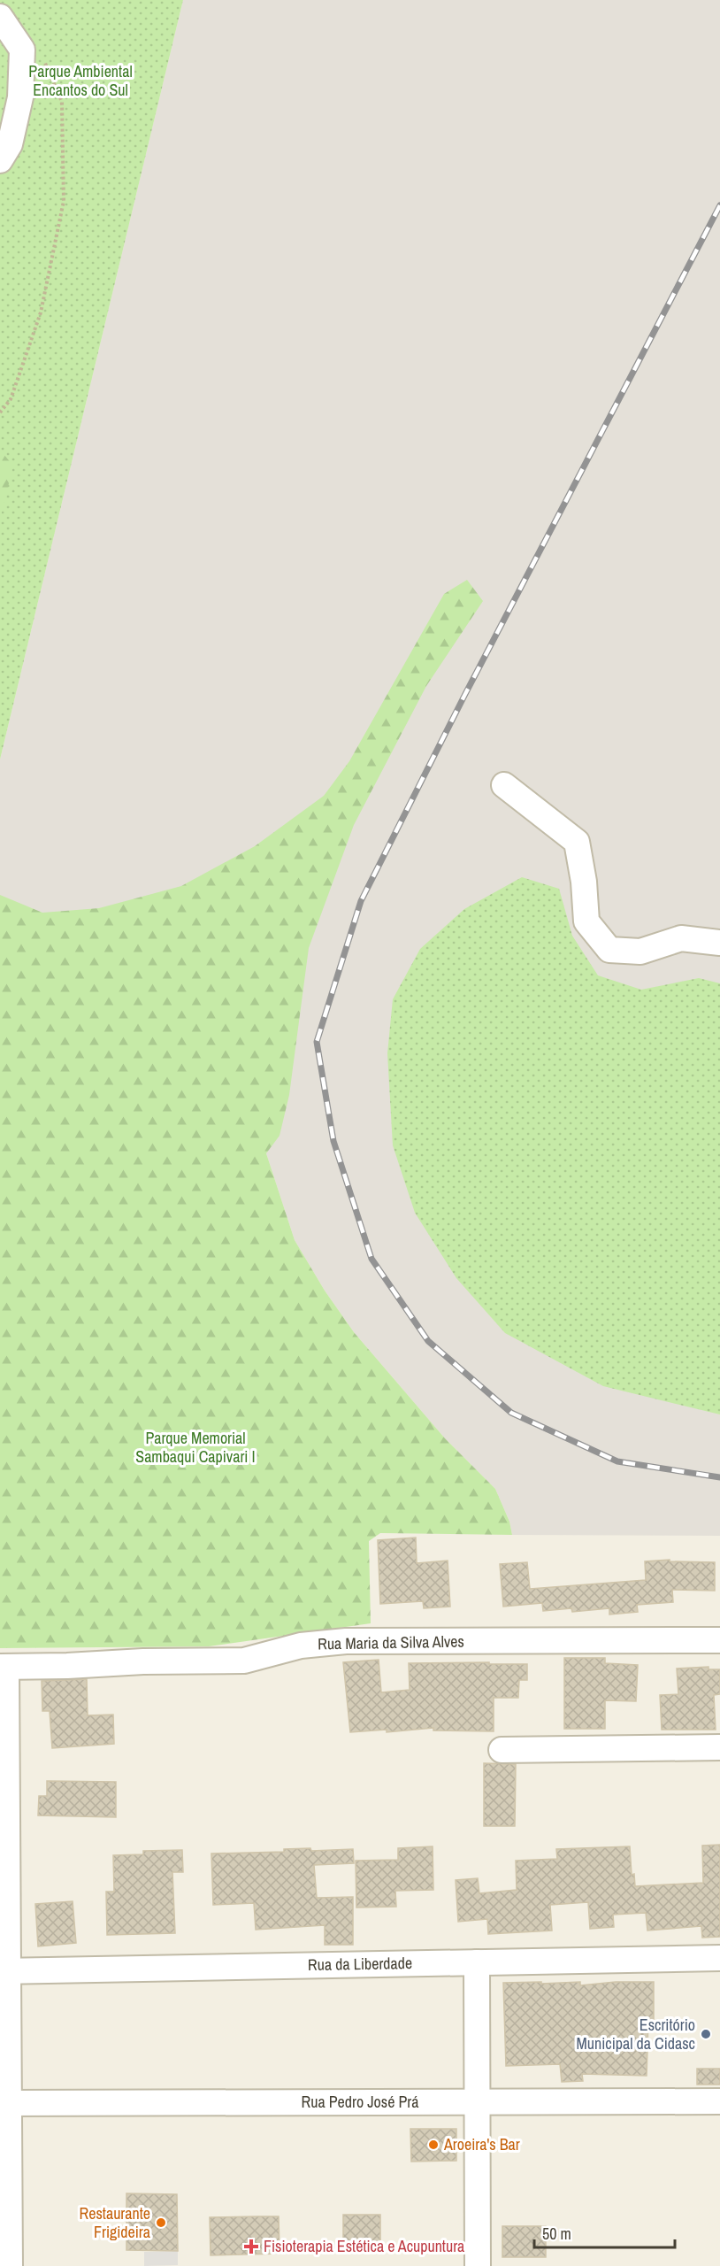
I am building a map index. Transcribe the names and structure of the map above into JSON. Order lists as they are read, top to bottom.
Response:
{
  "streets": {
    "street": ["Rua Maria da Silva Alves", "Rua da Liberdade", "Rua Pedro José Prá"]
  },
  "parks": ["Parque Ambiental Encantos do Sul", "Parque Memorial Sambaqui Capivari I"],
  "places": {
    "other": ["Escritório Municipal da Cidasc", "Aroeira's Bar", "Restaurante Frigideira"],
    "health": ["Fisioterapia Estética e Acupuntura"]
  },
  "scale_bar": "50 m"
}
